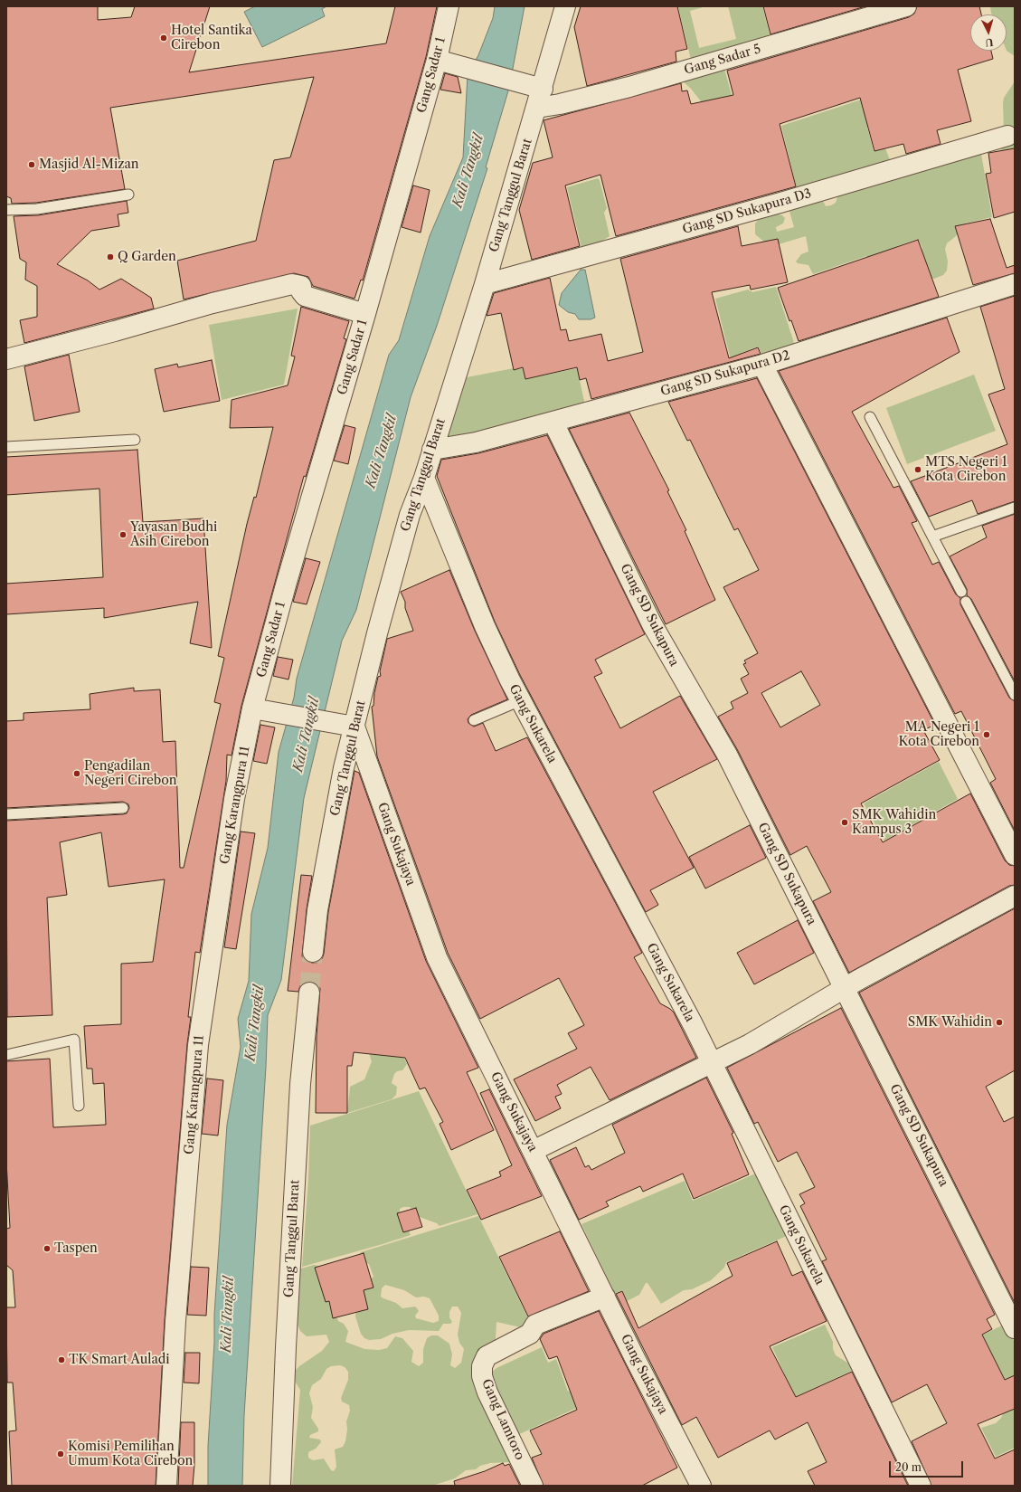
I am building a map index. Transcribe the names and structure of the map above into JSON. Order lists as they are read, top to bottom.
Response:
{
  "streets": {
    "street": [
      "Gang Sadar 5",
      "Gang Sadar 1",
      "Gang Tanggul Barat",
      "Gang SD Sukapura D3",
      "Gang SD Sukapura D2",
      "Gang SD Sukapura",
      "Gang Sukarela",
      "Gang Karangpura 11",
      "Gang Sukajaya",
      "Gang Lamtoro"
    ]
  },
  "crossings": [
    ["Gang Sadar 5", "Gang Tanggul Barat"],
    ["Gang Sadar 1", "Gang Karangpura 11"],
    ["Gang Tanggul Barat", "Gang SD Sukapura D3"],
    ["Gang Tanggul Barat", "Gang SD Sukapura D2"],
    ["Gang Tanggul Barat", "Gang Sukarela"],
    ["Gang Tanggul Barat", "Gang Sukajaya"],
    ["Gang SD Sukapura D2", "Gang SD Sukapura"],
    ["Gang Sukajaya", "Gang Lamtoro"]
  ],
  "water": ["Kali Tangkil"],
  "places": [
    "Hotel Santika Cirebon",
    "Masjid Al-Mizan",
    "Q Garden",
    "MTS Negeri 1 Kota Cirebon",
    "Yayasan Budhi Asih Cirebon",
    "MA Negeri 1 Kota Cirebon",
    "Pengadilan Negeri Cirebon",
    "SMK Wahidin Kampus 3",
    "SMK Wahidin",
    "Taspen",
    "TK Smart Auladi",
    "Komisi Pemilihan Umum Kota Cirebon"
  ],
  "scale_bar": "20 m",
  "north": "bottom"
}
